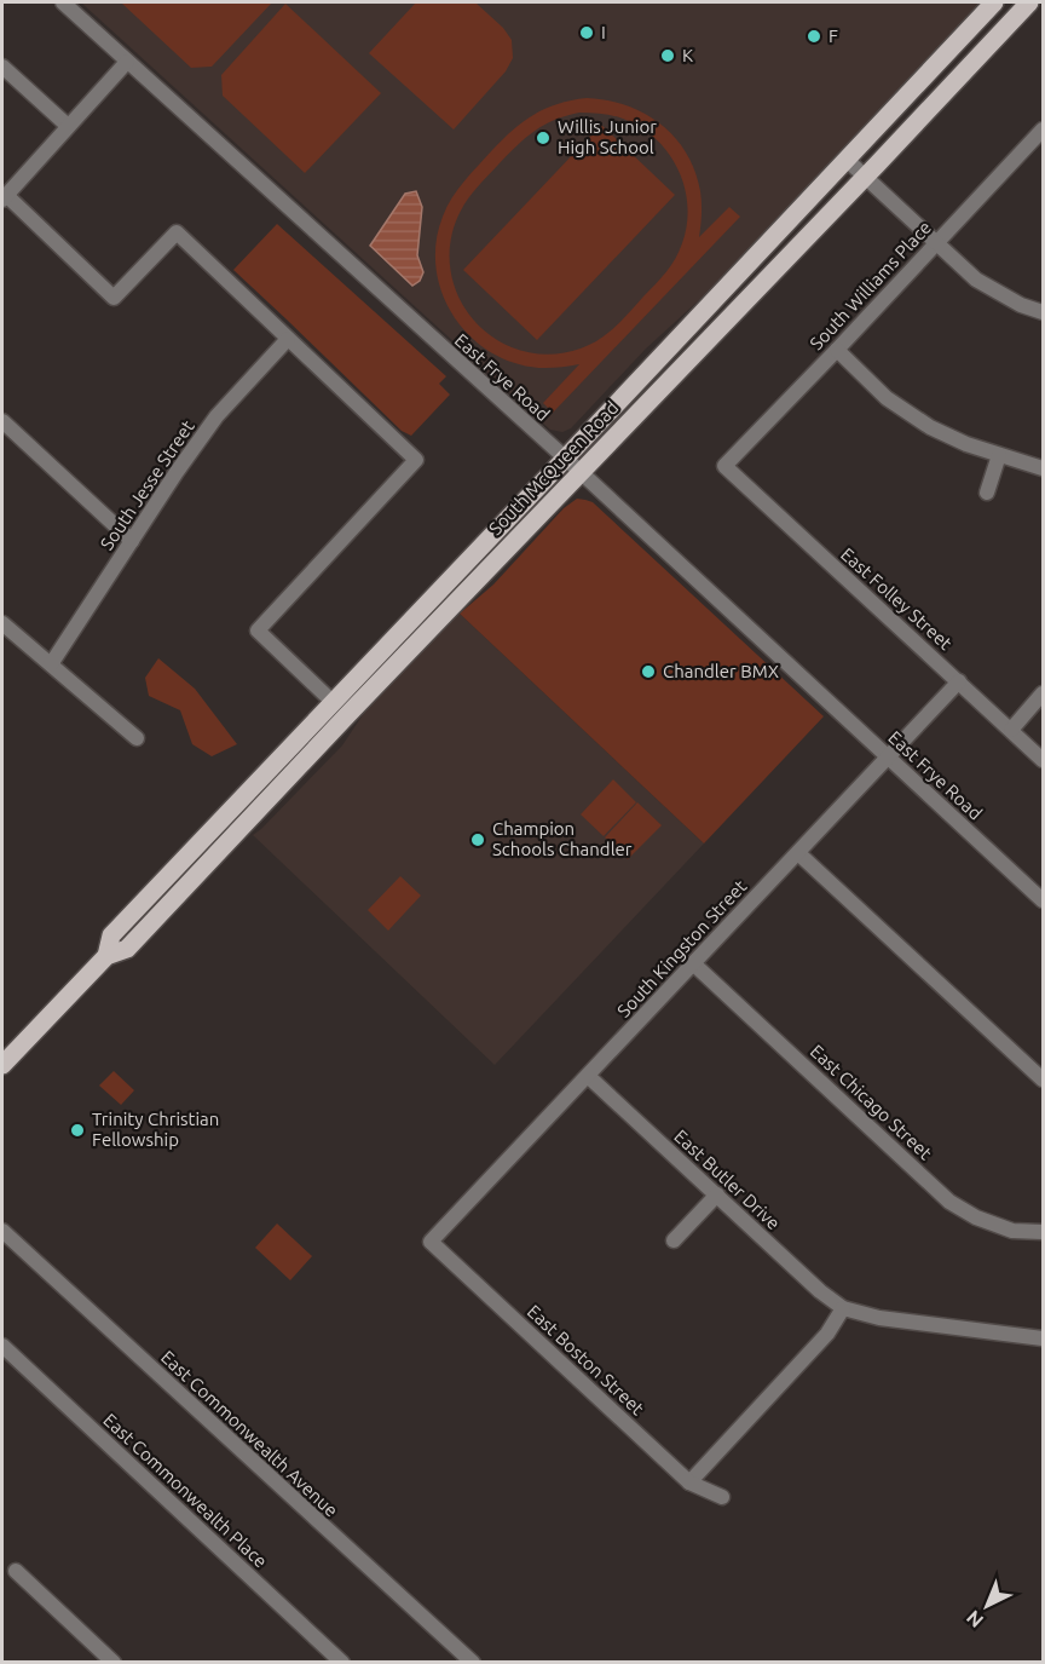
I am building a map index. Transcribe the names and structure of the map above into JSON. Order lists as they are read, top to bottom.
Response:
{
  "streets": {
    "main road": ["South McQueen Road"],
    "street": [
      "South Williams Place",
      "East Frye Road",
      "South Jesse Street",
      "East Folley Street",
      "South Kingston Street",
      "East Chicago Street",
      "East Butler Drive",
      "East Boston Street",
      "East Commonwealth Avenue",
      "East Commonwealth Place"
    ]
  },
  "crossings": [
    ["South Williams Place", "East Folley Street"],
    ["East Frye Road", "South McQueen Road"],
    ["East Frye Road", "South Kingston Street"],
    ["East Folley Street", "South Kingston Street"],
    ["South Kingston Street", "East Chicago Street"],
    ["South Kingston Street", "East Butler Drive"],
    ["South Kingston Street", "East Boston Street"]
  ],
  "places": [
    "I",
    "F",
    "K",
    "Willis Junior High School",
    "Chandler BMX",
    "Champion Schools Chandler",
    "Trinity Christian Fellowship"
  ],
  "north": "bottom left"
}
